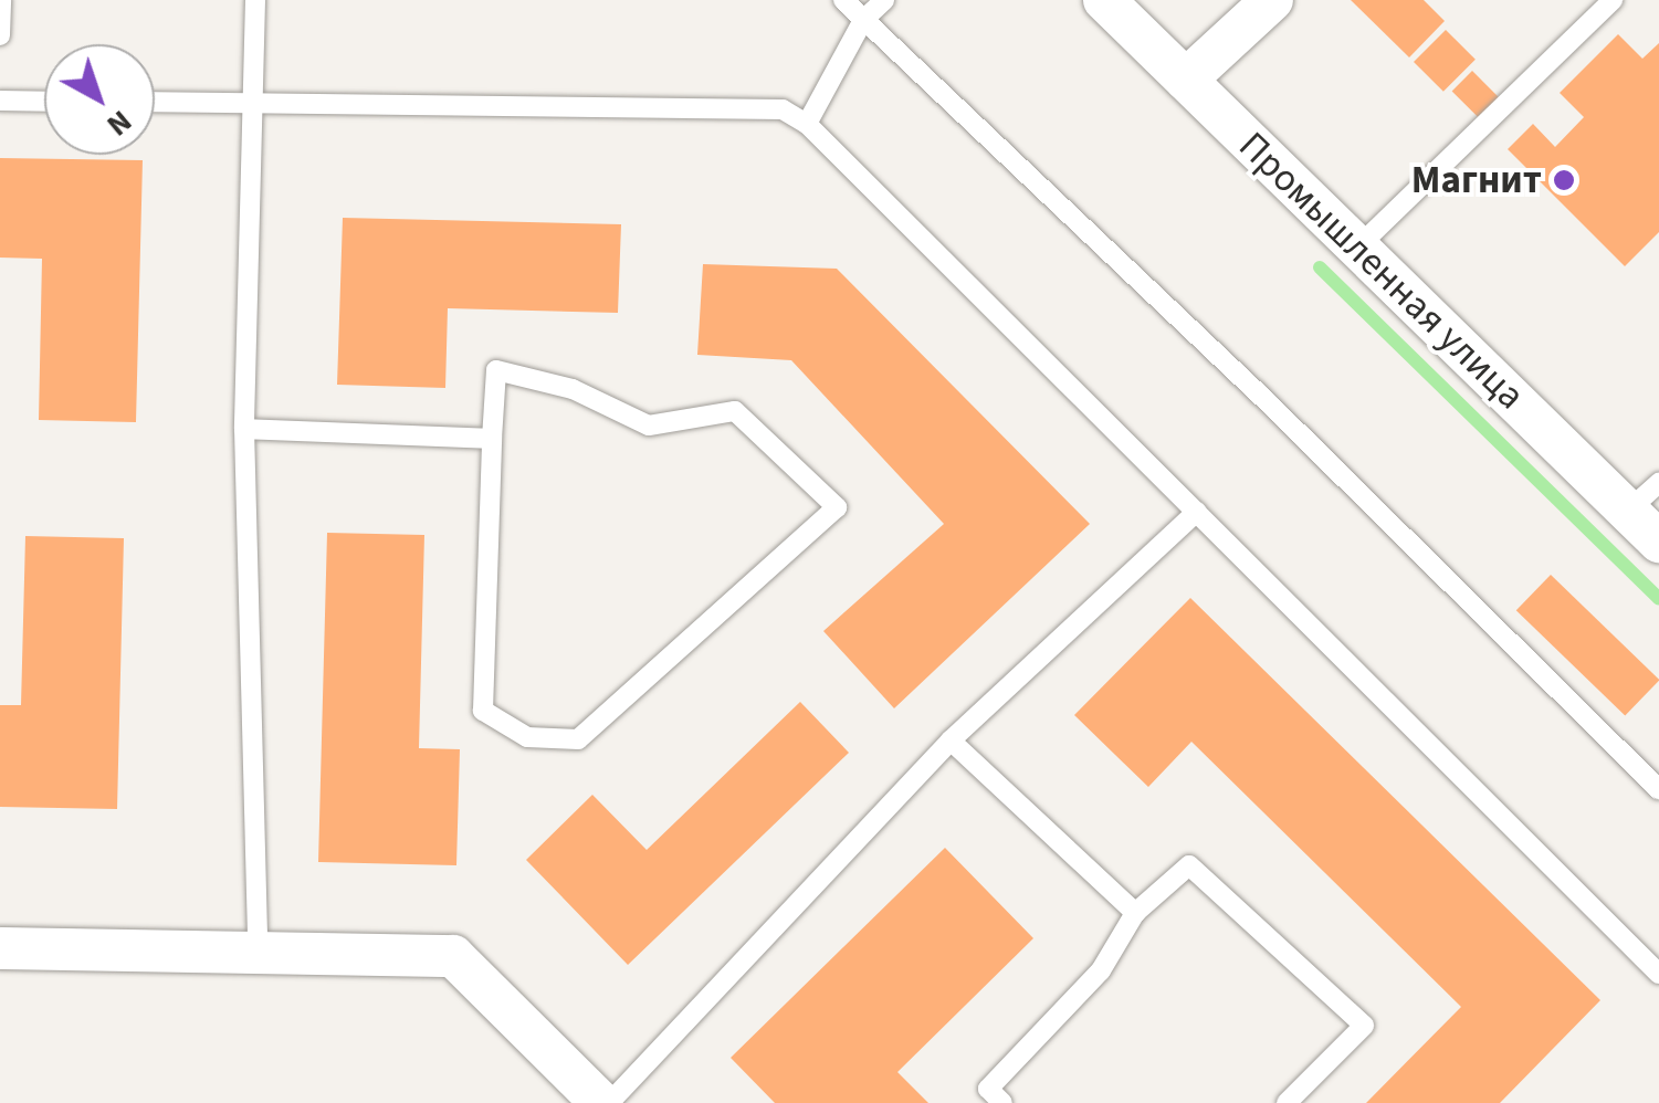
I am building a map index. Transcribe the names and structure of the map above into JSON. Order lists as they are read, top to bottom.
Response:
{
  "streets": {
    "street": ["Промышленная улица"]
  },
  "places": ["Магнит"],
  "north": "bottom right"
}
